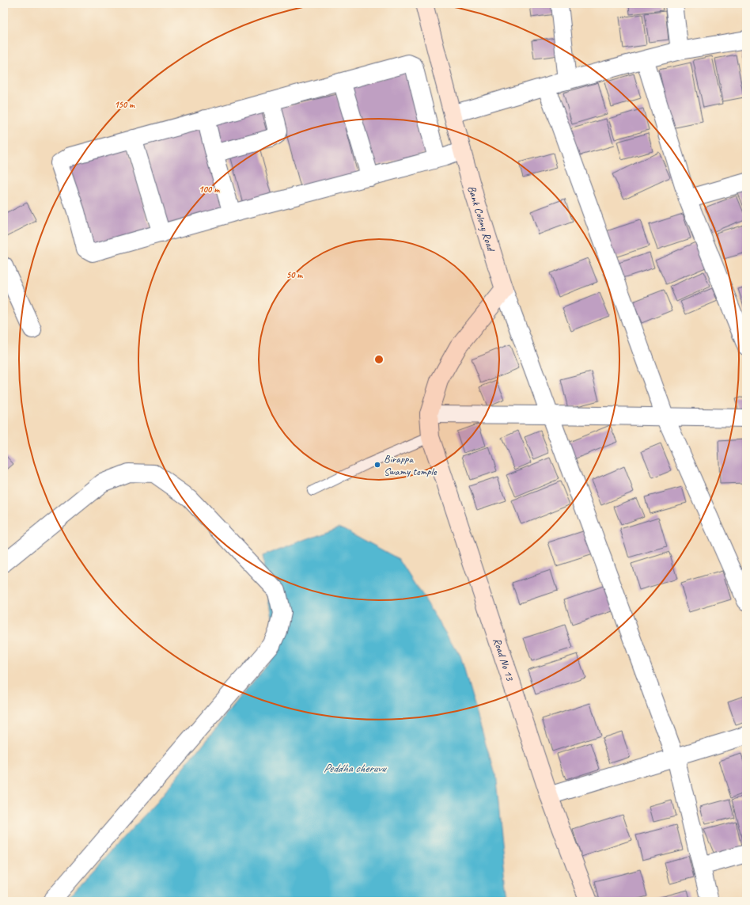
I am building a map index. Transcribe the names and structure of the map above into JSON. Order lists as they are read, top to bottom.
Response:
{
  "streets": {
    "street": ["Bank Colony Road", "Road No 13"]
  },
  "water": ["Peddha cheruvu"],
  "places": ["Birappa Swamy temple"],
  "rings": ["150 m", "100 m", "50 m"]
}
